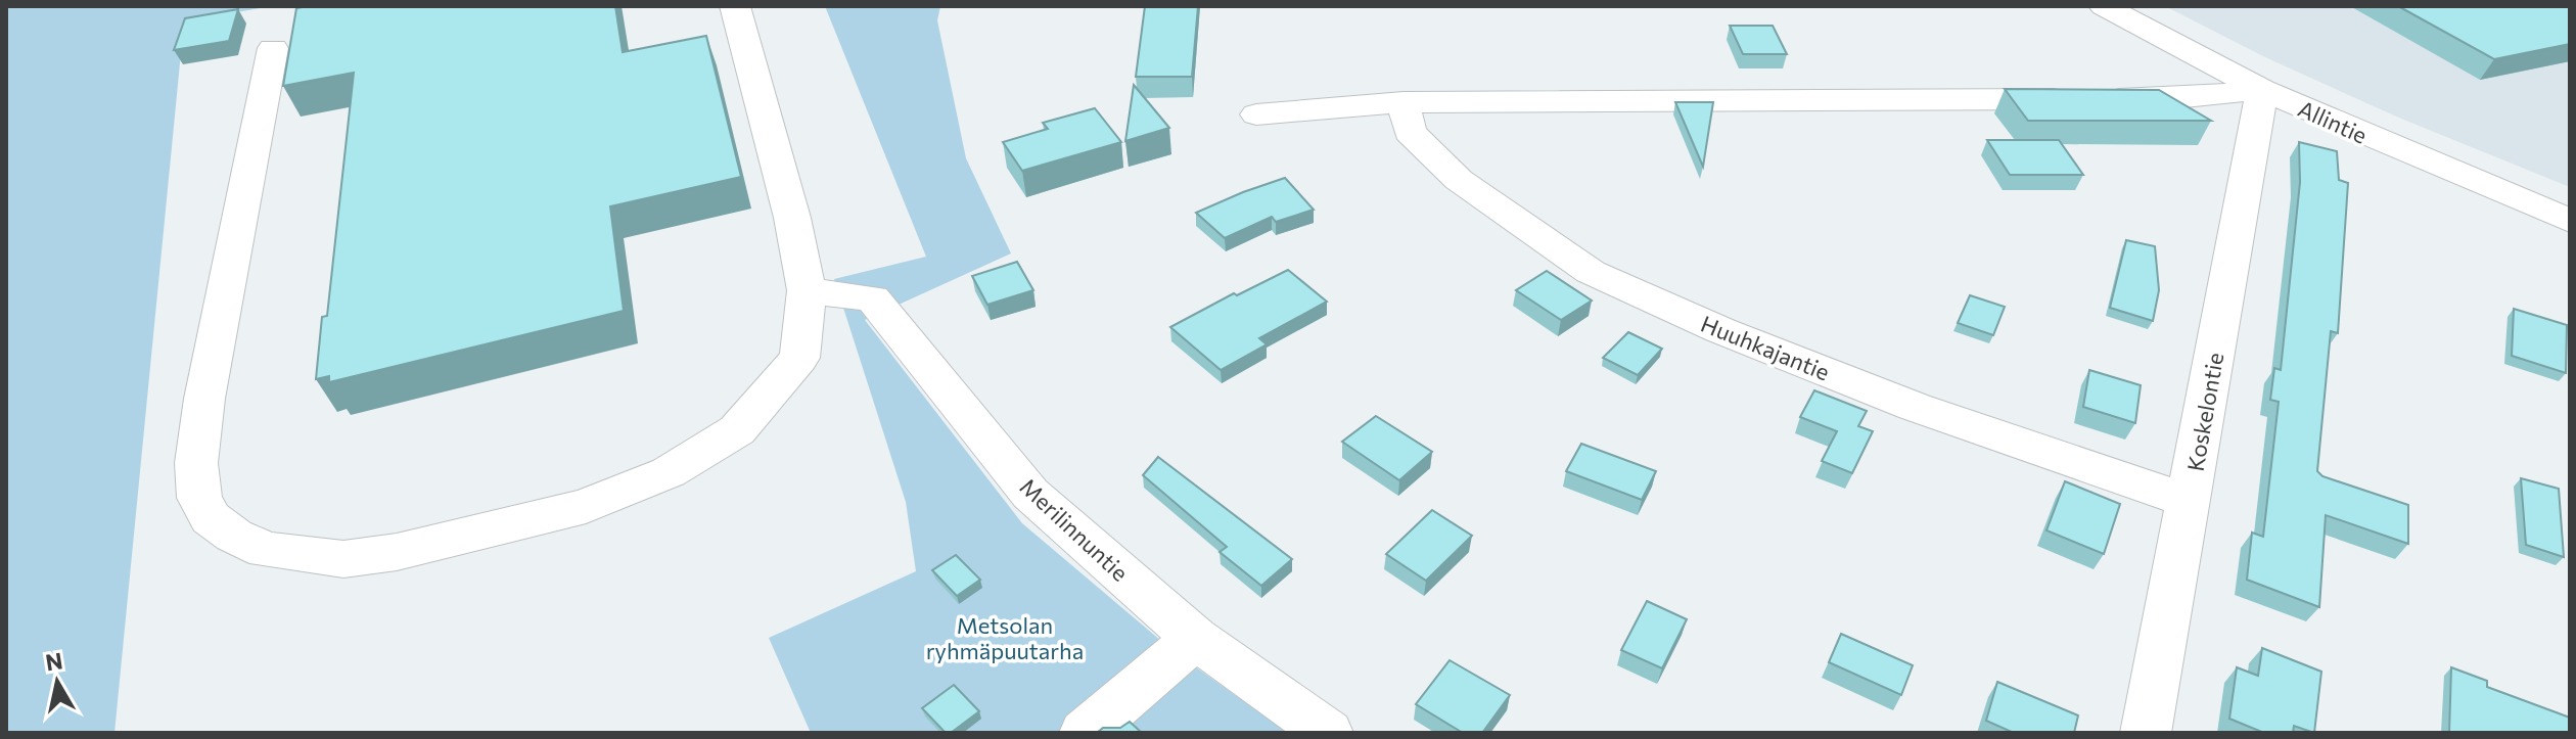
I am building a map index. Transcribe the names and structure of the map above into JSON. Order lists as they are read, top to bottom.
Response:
{
  "streets": {
    "street": [
      "Allintie",
      "Huuhkajantie",
      "Koskelontie",
      "Merilinnuntie"
    ]
  },
  "crossings": [
    ["Allintie", "Koskelontie"],
    ["Huuhkajantie", "Koskelontie"]
  ],
  "parks": ["Metsolan ryhmäpuutarha"],
  "north": "top"
}
